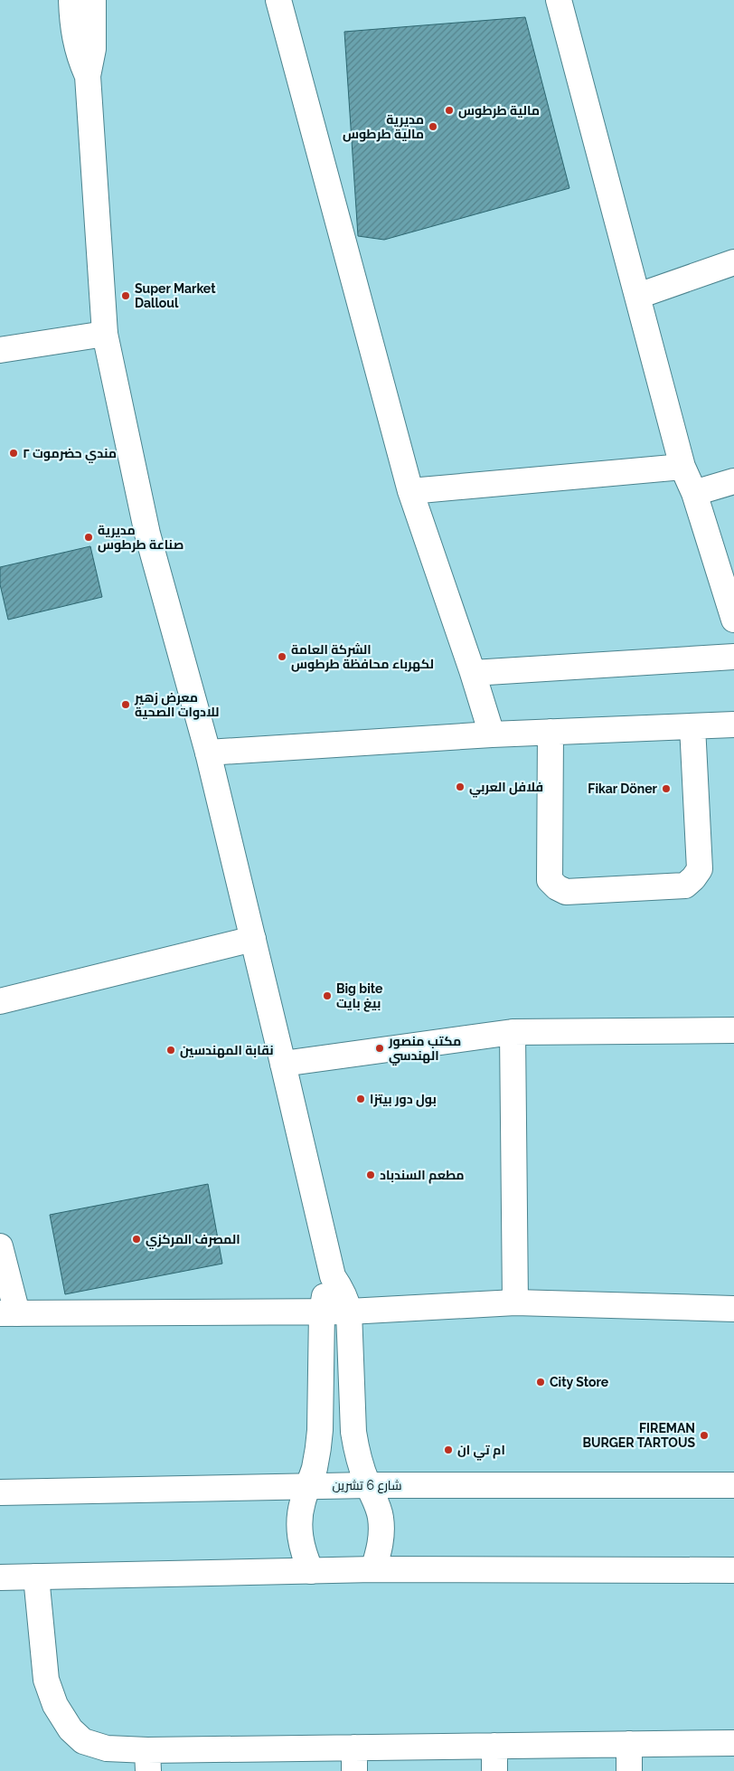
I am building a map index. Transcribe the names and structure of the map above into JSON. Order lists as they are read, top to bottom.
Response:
{
  "streets": {
    "street": ["شارع 6 تشرين"]
  },
  "places": [
    "مالية طرطوس",
    "مديرية مالية طرطوس",
    "Super Market Dalloul",
    "مندي حضرموت ٢",
    "مديرية صناعة طرطوس",
    "الشركة العامة لكهرباء محافظة طرطوس",
    "معرض زهير للادوات الصحية",
    "فلافل العربي",
    "Fikar Döner",
    "Big bite بيغ بايت",
    "مكتب منصور الهندسي",
    "نقابة المهندسين",
    "بول دور بيتزا",
    "مطعم السندباد",
    "المصرف المركزي",
    "City Store",
    "FIREMAN BURGER TARTOUS",
    "ام تي ان"
  ]
}
